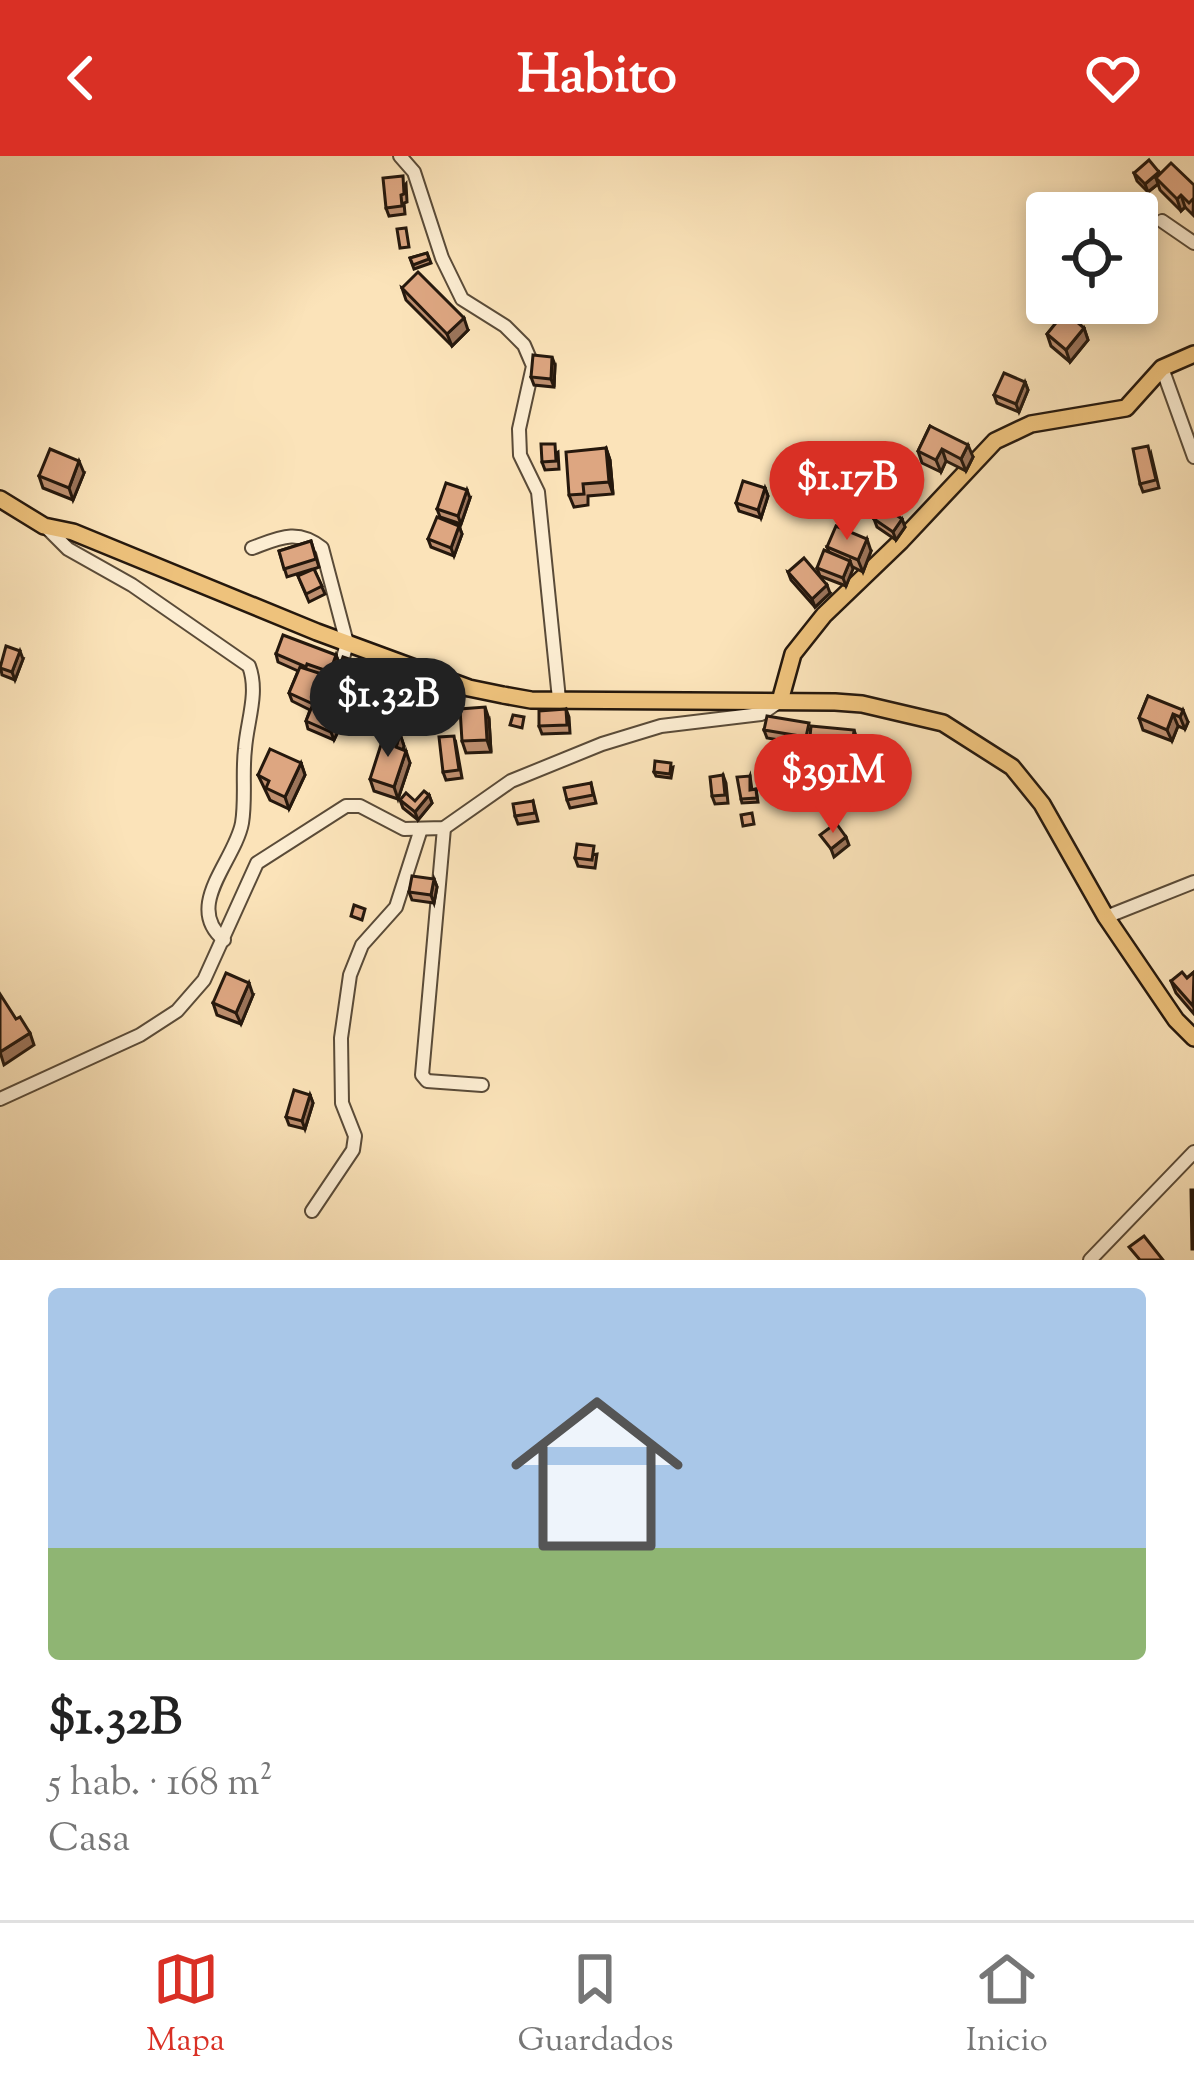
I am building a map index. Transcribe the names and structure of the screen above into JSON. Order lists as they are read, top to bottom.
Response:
{
  "page": {
    "header": "Habito",
    "price": ["$1.17B", "$1.32B", "$391M"],
    "list": [
      {
        "name": "$1.32B",
        "note": "5 hab. · 168 m² · Casa"
      }
    ],
    "tabs": ["Mapa", "Guardados", "Inicio"]
  }
}
